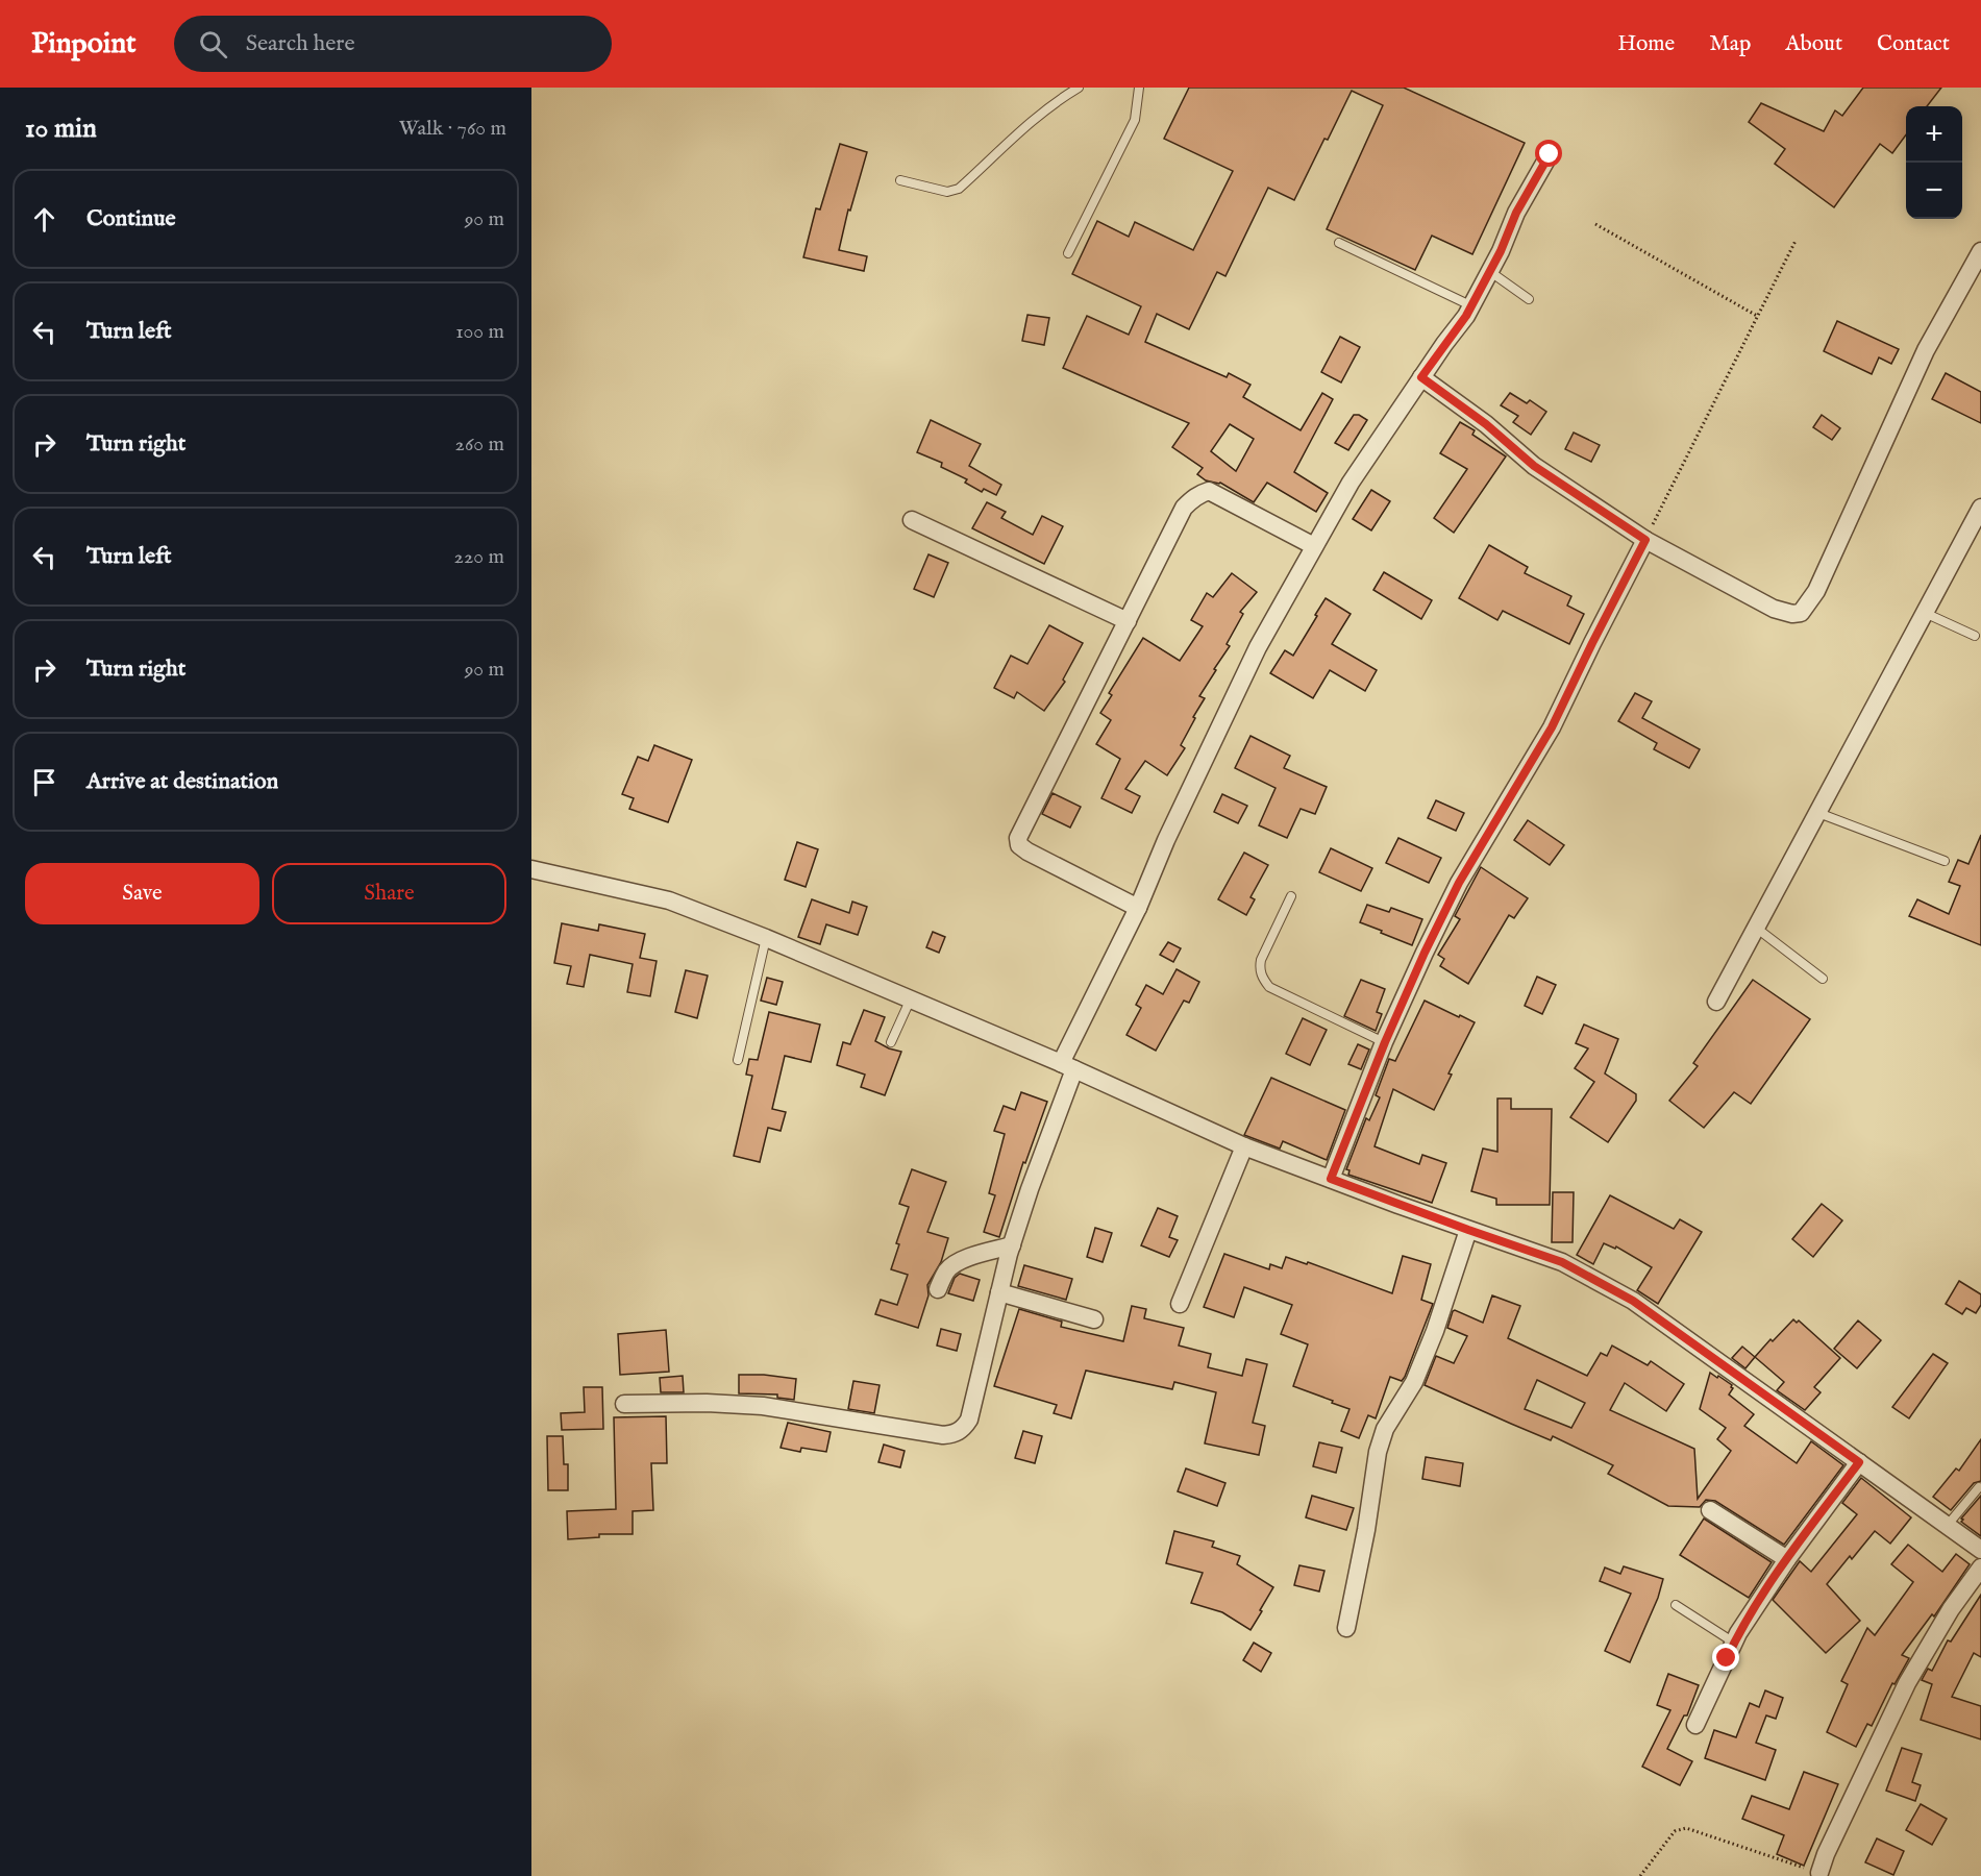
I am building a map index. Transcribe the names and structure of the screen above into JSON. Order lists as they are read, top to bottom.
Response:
{
  "page": {
    "header": "Pinpoint",
    "search": "Search here",
    "nav": [
      "Home",
      "Map",
      "About",
      "Contact"
    ],
    "heading": ["10 min", "Walk · 760 m"],
    "map_buttons": ["+", "−"],
    "list": [
      ["Continue", "90 m"],
      ["Turn left", "100 m"],
      ["Turn right", "260 m"],
      ["Turn left", "220 m"],
      ["Turn right", "90 m"],
      "Arrive at destination"
    ],
    "buttons": ["Save", "Share"]
  }
}
